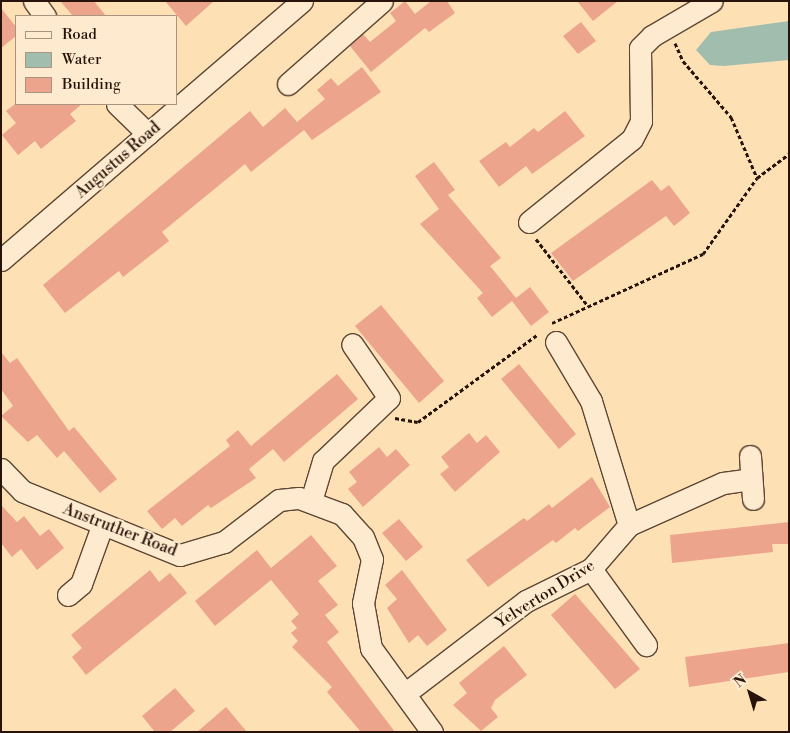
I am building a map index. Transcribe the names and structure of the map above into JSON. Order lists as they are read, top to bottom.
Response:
{
  "streets": {
    "street": ["Augustus Road", "Anstruther Road", "Yelverton Drive"]
  },
  "crossings": [
    ["Anstruther Road", "Yelverton Drive"]
  ],
  "legend": ["Road", "Water", "Building"],
  "north": "top left"
}
